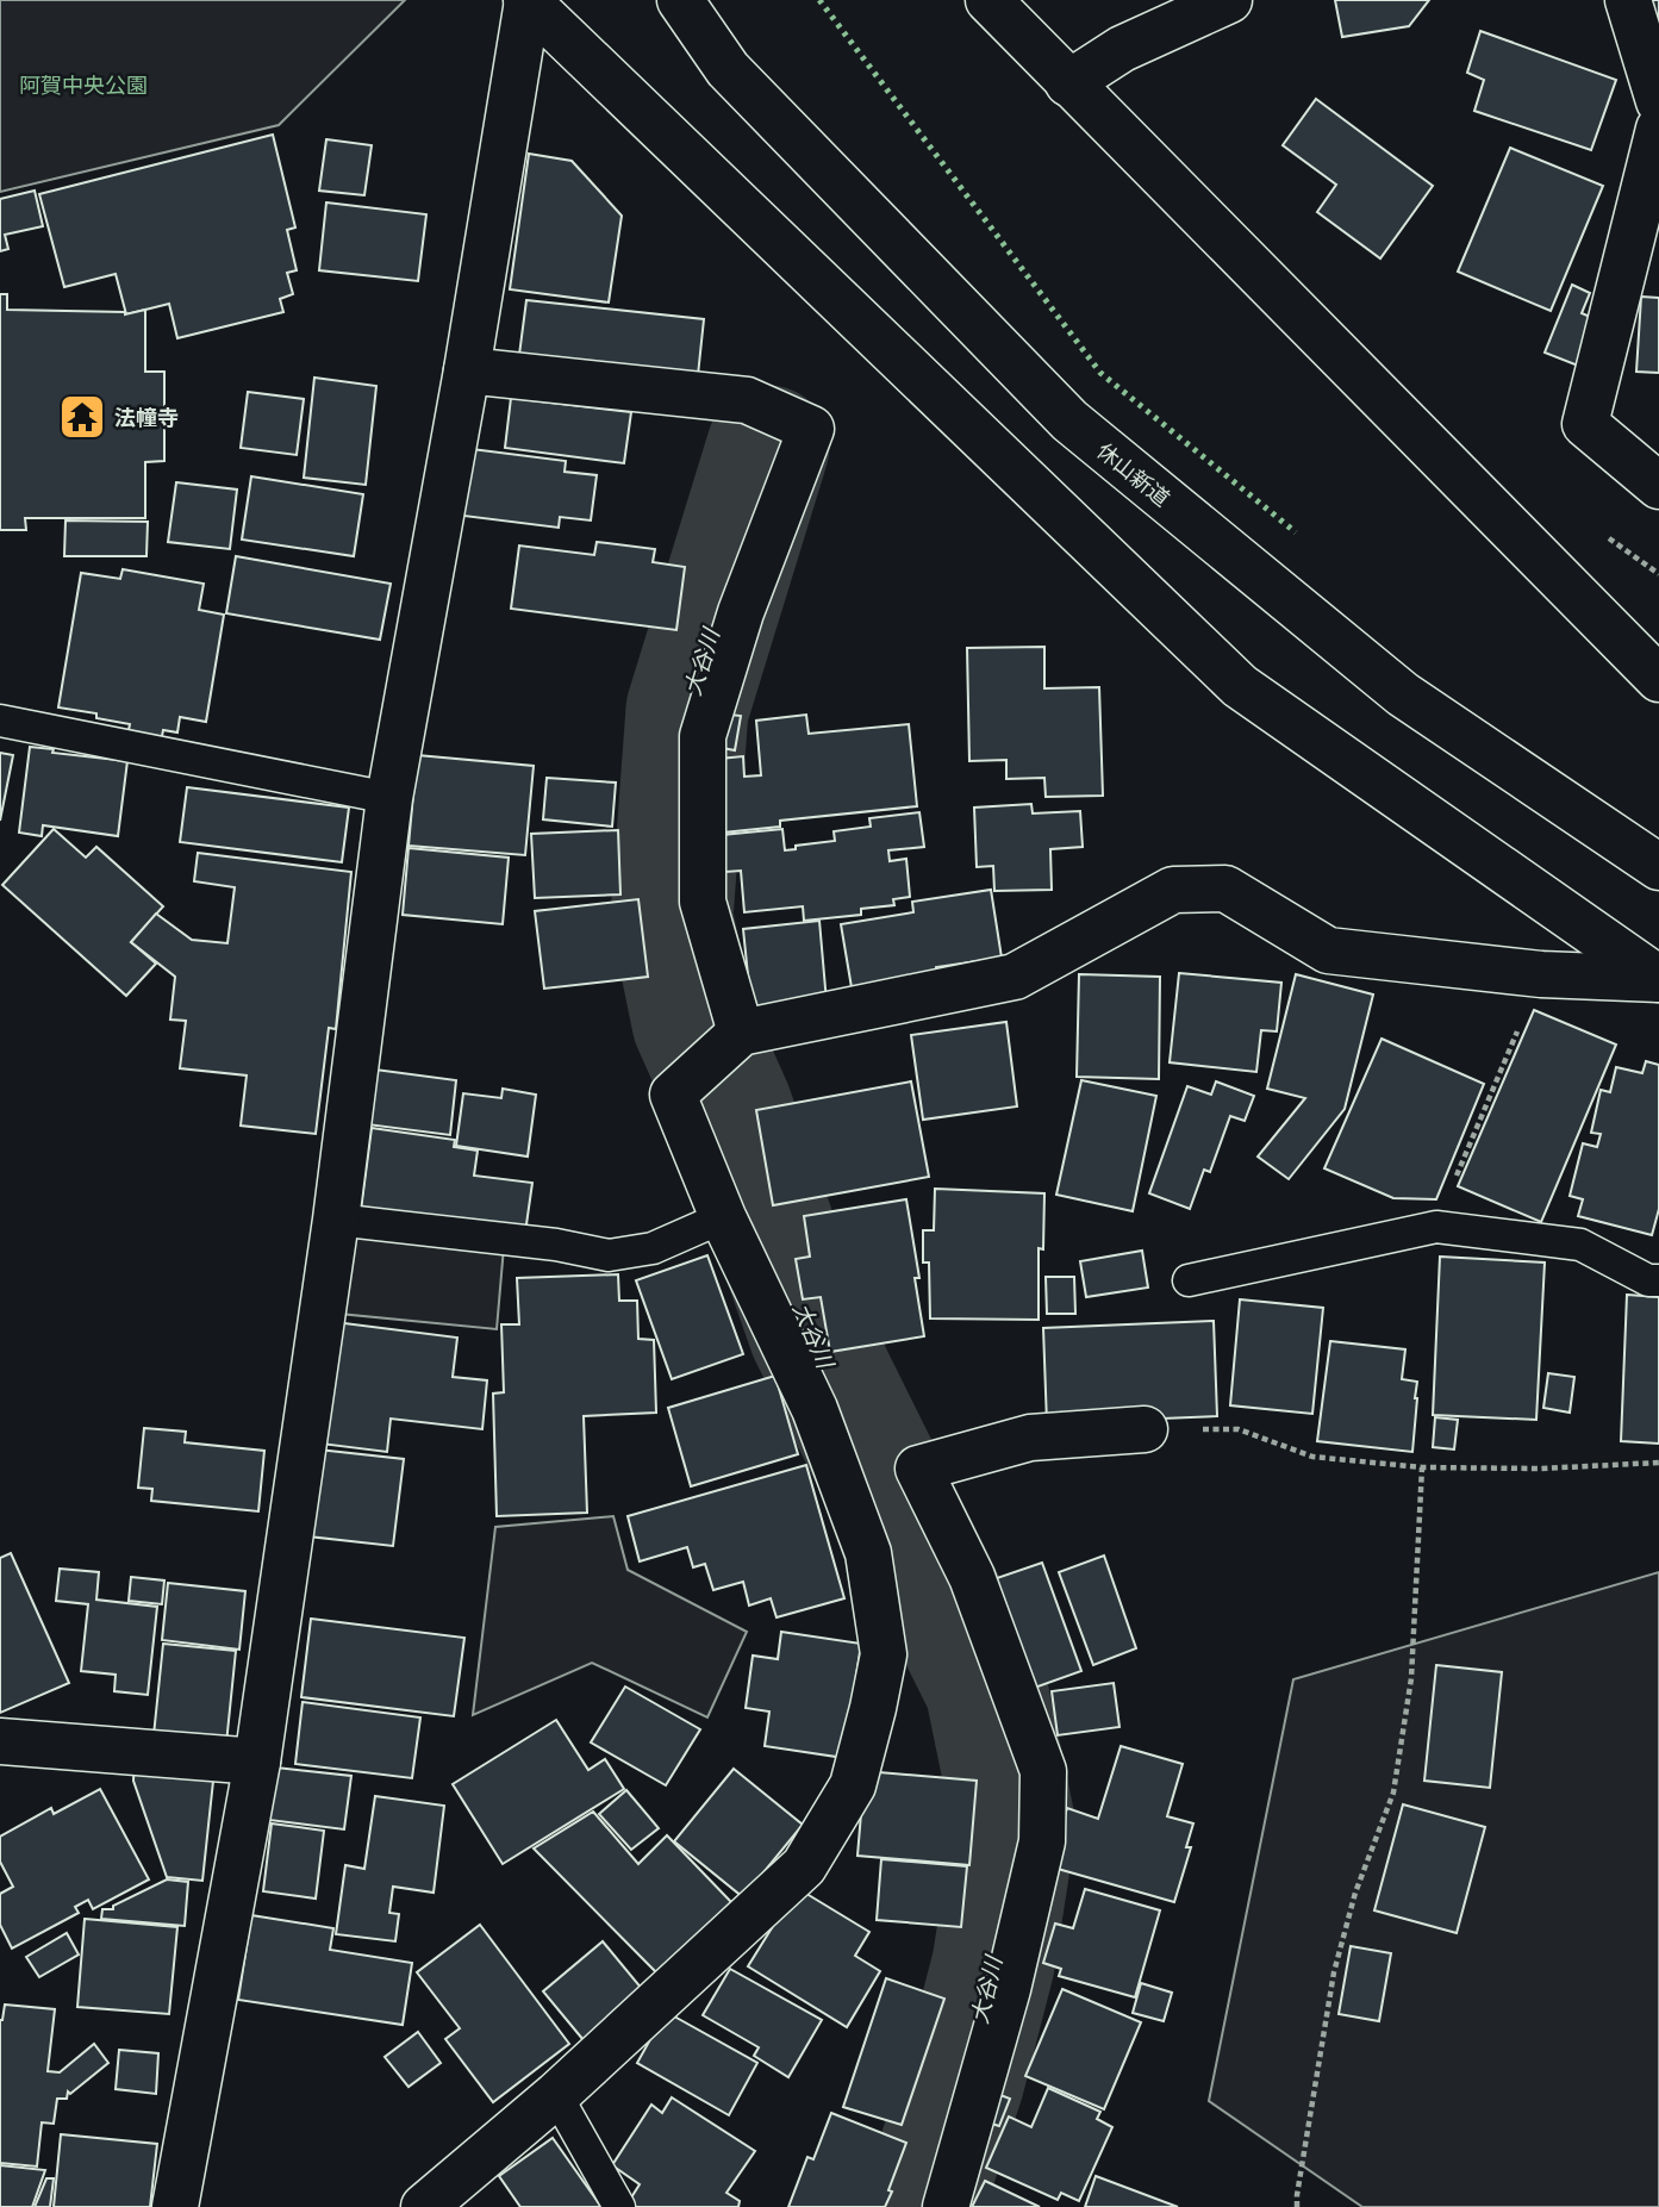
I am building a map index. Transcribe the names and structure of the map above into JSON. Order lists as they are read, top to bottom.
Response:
{
  "streets": {
    "main road": ["休山新道"]
  },
  "water": ["大谷川"],
  "parks": ["阿賀中央公園"],
  "places": {
    "temple": ["法幢寺"]
  }
}
